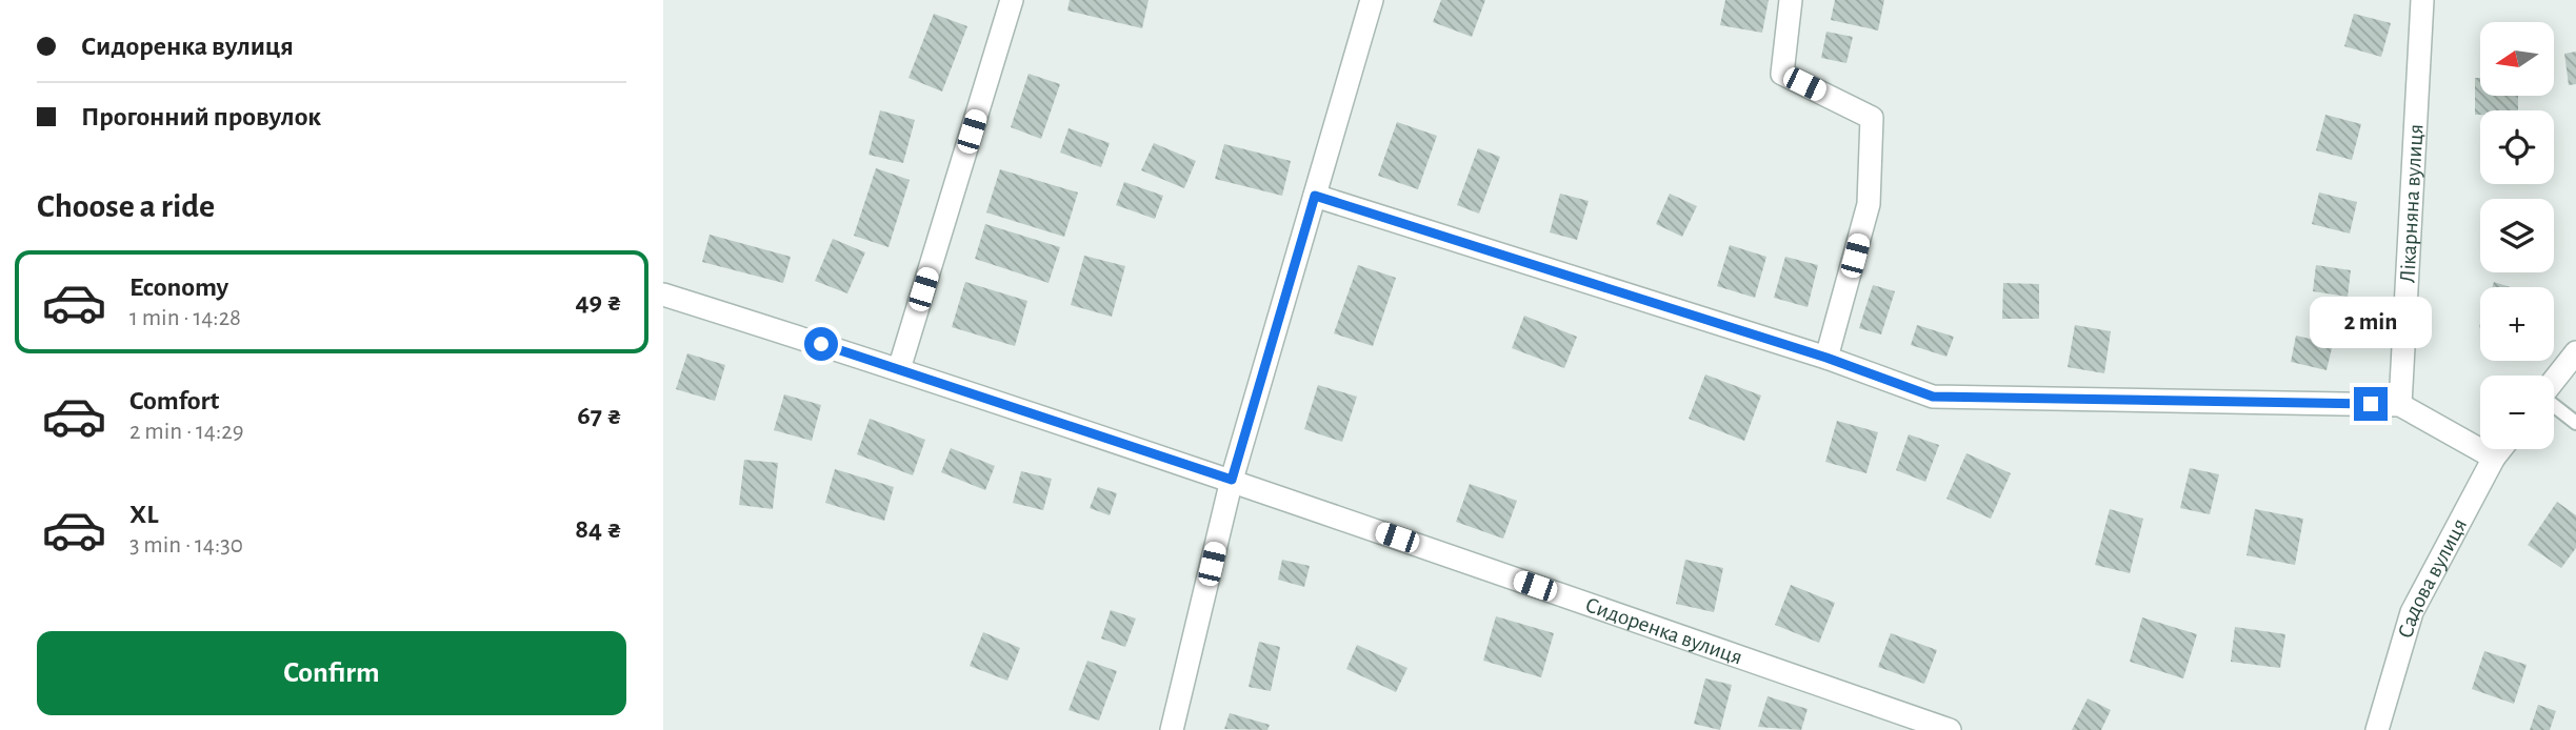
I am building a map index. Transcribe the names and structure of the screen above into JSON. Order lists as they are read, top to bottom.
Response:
{
  "streets": {
    "street": ["Лікарняна вулиця", "Садова вулиця", "Сидоренка вулиця"]
  },
  "north": "left",
  "page": {
    "banner": ["Сидоренка вулиця", "Прогонний провулок"],
    "map_buttons": ["+", "−"],
    "heading": "Choose a ride",
    "list": [
      {
        "name": "Economy",
        "note": "1 min · 14:28",
        "value": "49 ₴"
      },
      {
        "name": "Comfort",
        "note": "2 min · 14:29",
        "value": "67 ₴"
      },
      {
        "name": "XL",
        "note": "3 min · 14:30",
        "value": "84 ₴"
      }
    ],
    "bubble": "2 min",
    "buttons": "Confirm"
  }
}
